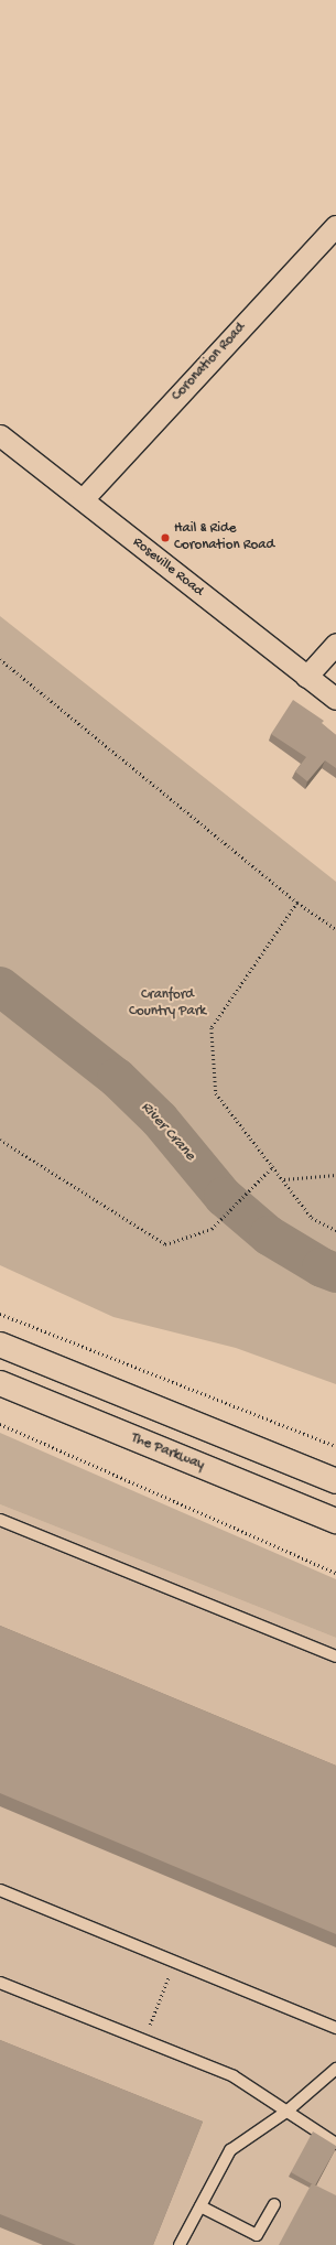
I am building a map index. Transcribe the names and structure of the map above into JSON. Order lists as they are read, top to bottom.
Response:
{
  "streets": {
    "highway": ["The Parkway"],
    "street": ["Coronation Road", "Roseville Road"]
  },
  "crossings": [
    ["Coronation Road", "Roseville Road"]
  ],
  "water": ["River Crane"],
  "parks": ["Cranford Country Park"],
  "places": ["Hail & Ride Coronation Road"]
}
